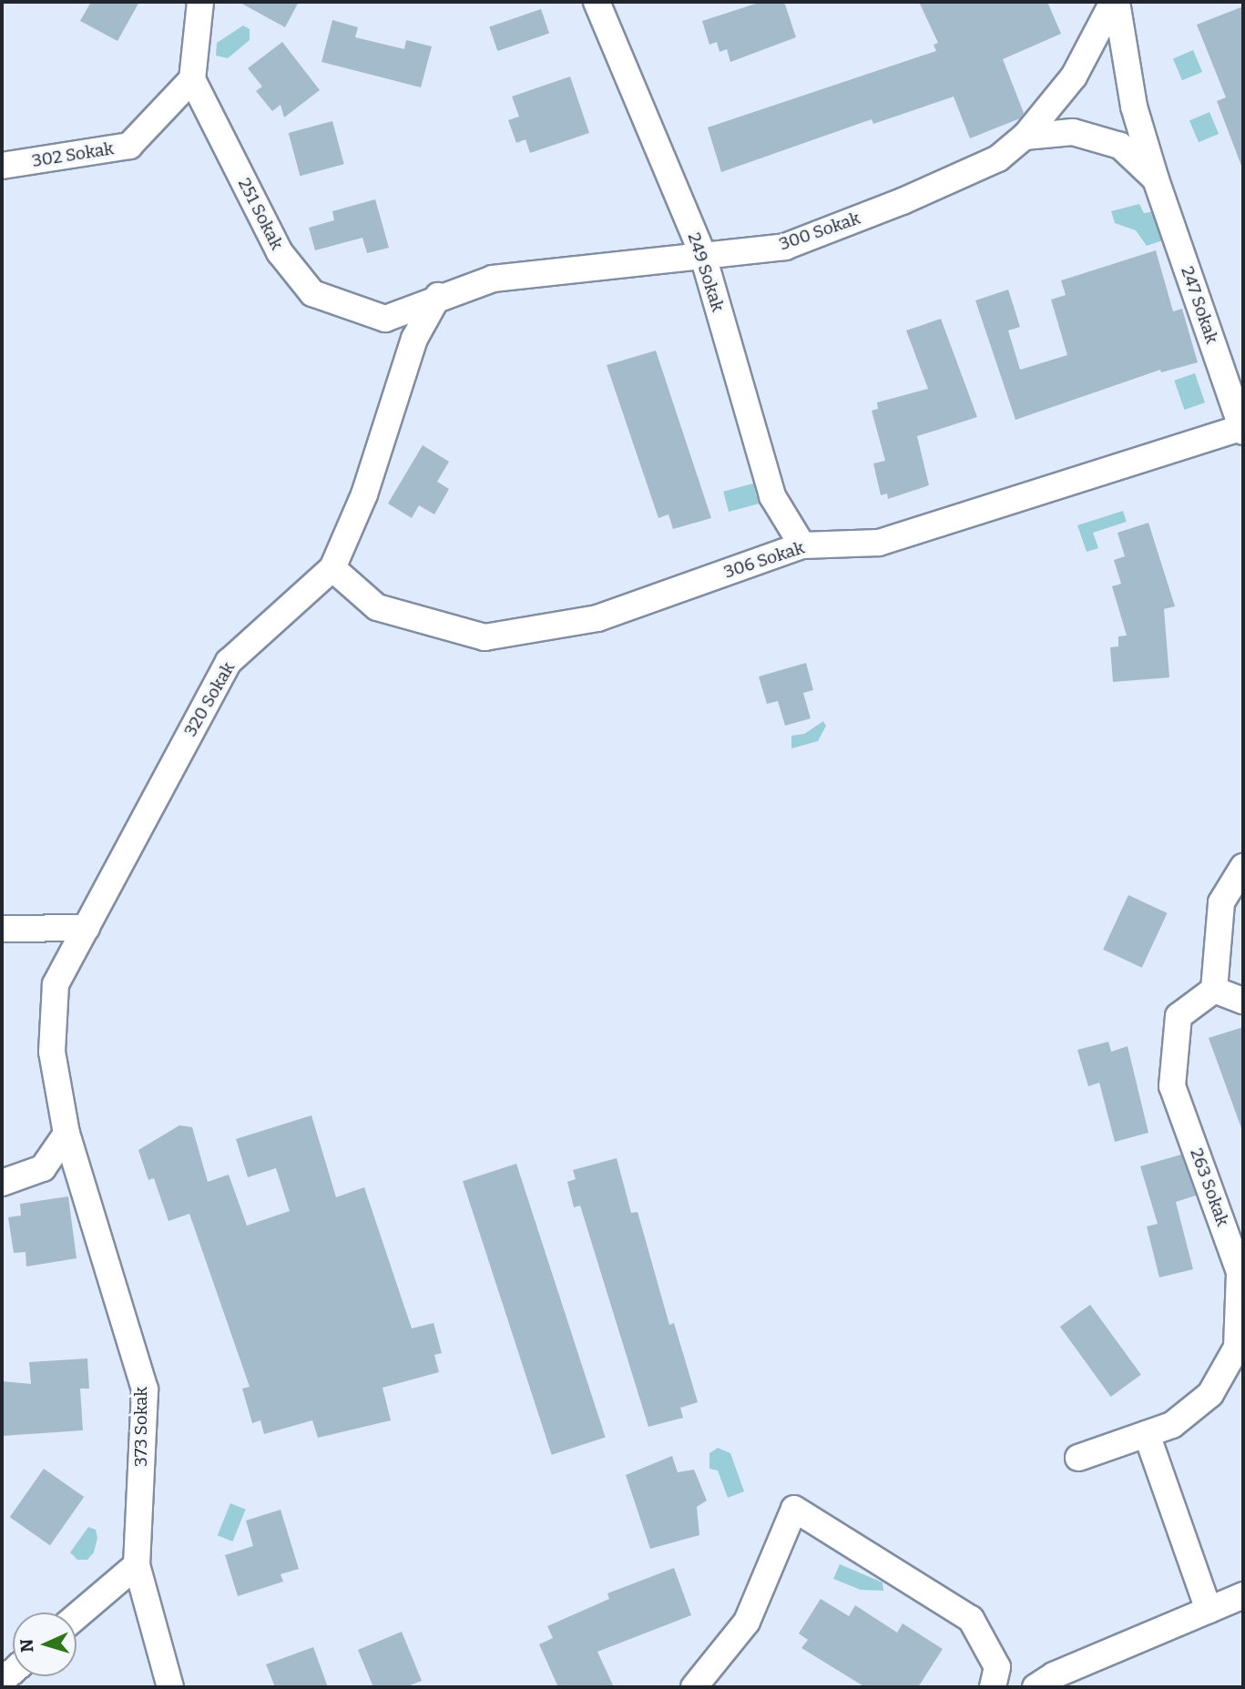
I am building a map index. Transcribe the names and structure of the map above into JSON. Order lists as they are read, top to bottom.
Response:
{
  "streets": {
    "street": [
      "302 Sokak",
      "251 Sokak",
      "300 Sokak",
      "249 Sokak",
      "247 Sokak",
      "306 Sokak",
      "320 Sokak",
      "263 Sokak",
      "373 Sokak"
    ]
  },
  "crossings": [
    ["302 Sokak", "251 Sokak"],
    ["251 Sokak", "300 Sokak"],
    ["251 Sokak", "320 Sokak"],
    ["300 Sokak", "249 Sokak"],
    ["300 Sokak", "247 Sokak"],
    ["300 Sokak", "320 Sokak"],
    ["249 Sokak", "306 Sokak"],
    ["247 Sokak", "306 Sokak"],
    ["306 Sokak", "320 Sokak"],
    ["320 Sokak", "373 Sokak"]
  ],
  "north": "left"
}
